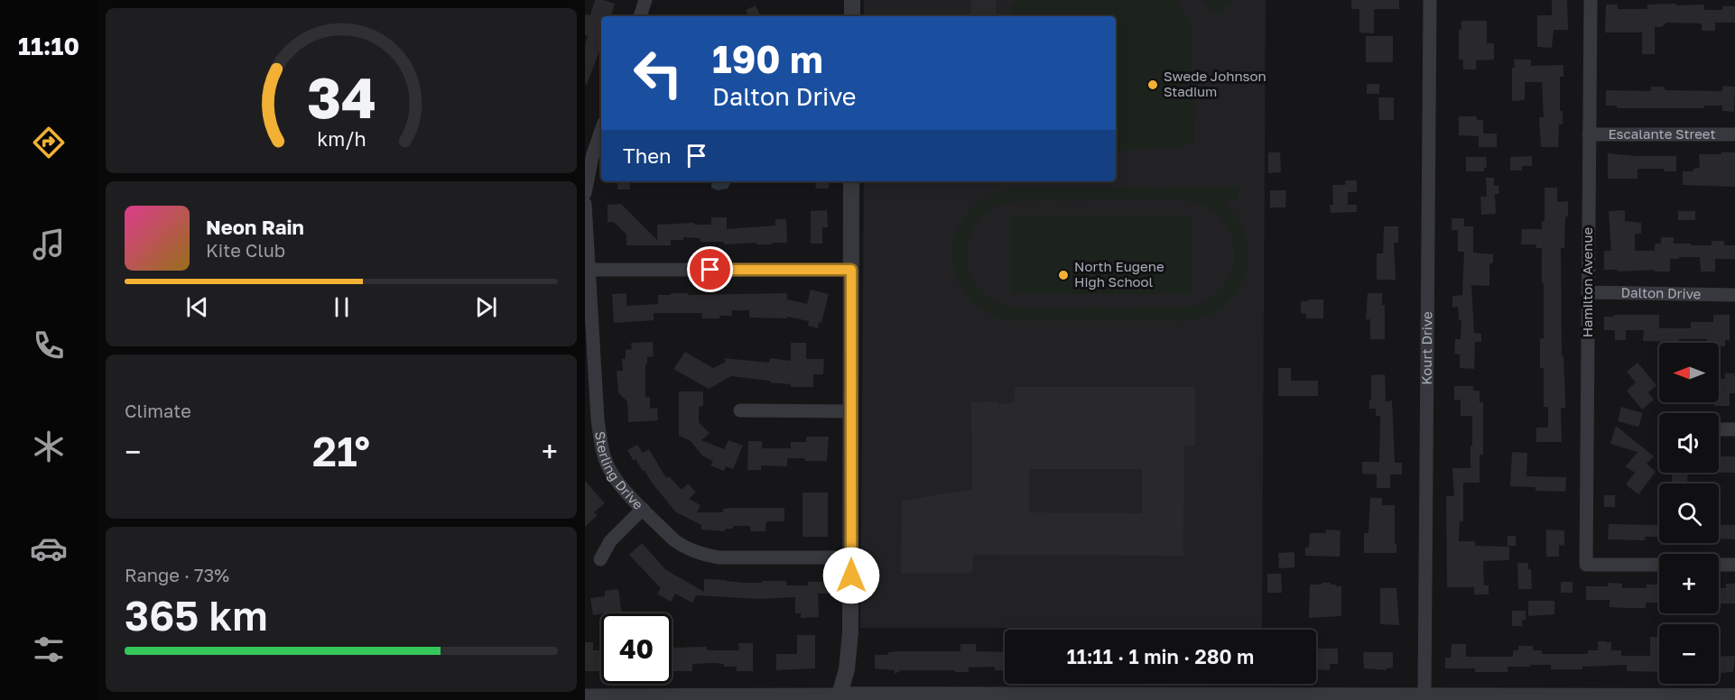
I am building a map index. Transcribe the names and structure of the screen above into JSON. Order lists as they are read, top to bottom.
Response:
{
  "streets": {
    "street": [
      "Escalante Street",
      "Hamilton Avenue",
      "Dalton Drive",
      "Kourt Drive",
      "Sterling Drive"
    ]
  },
  "crossings": [
    ["Escalante Street", "Hamilton Avenue"],
    ["Hamilton Avenue", "Dalton Drive"]
  ],
  "places": ["Swede Johnson Stadium", "North Eugene High School"],
  "north": "left",
  "page": {
    "tabs": "11:10",
    "turn": ["190 m", "Dalton Drive"],
    "then": "Then",
    "song": ["Neon Rain", "Kite Club"],
    "map_buttons": ["+", "−"],
    "tile": [
      "Climate",
      ["Range · 73%", "365 km"]
    ],
    "heat": ["−", "21°", "+"],
    "limit": "40",
    "trip": "11:11 · 1 min · 280 m",
    "gauge": ["34", "km/h"]
  }
}
